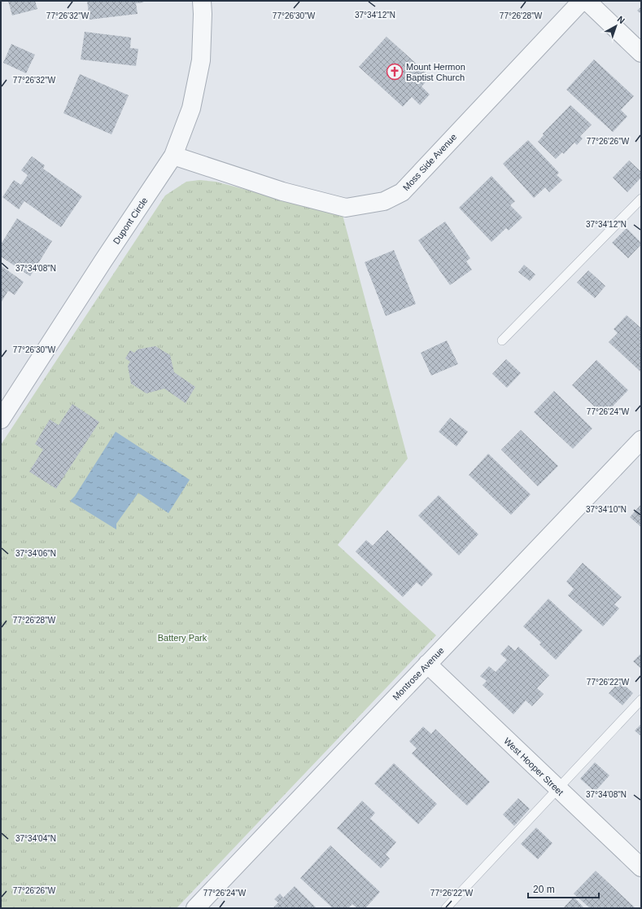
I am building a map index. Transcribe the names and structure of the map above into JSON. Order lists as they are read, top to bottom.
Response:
{
  "streets": {
    "street": [
      "Moss Side Avenue",
      "Dupont Circle",
      "Montrose Avenue",
      "West Hooper Street"
    ]
  },
  "crossings": [
    ["Moss Side Avenue", "Dupont Circle"],
    ["Montrose Avenue", "West Hooper Street"]
  ],
  "parks": ["Battery Park"],
  "places": {
    "church": ["Mount Hermon Baptist Church"]
  },
  "scale_bar": "20 m",
  "north": "top right",
  "coordinates": [
    "37°34'12\"N",
    "77°26'32\"W",
    "77°26'30\"W",
    "77°26'28\"W",
    "77°26'26\"W",
    "37°34'08\"N",
    "77°26'24\"W",
    "37°34'10\"N",
    "37°34'06\"N",
    "77°26'22\"W",
    "37°34'04\"N"
  ]
}
